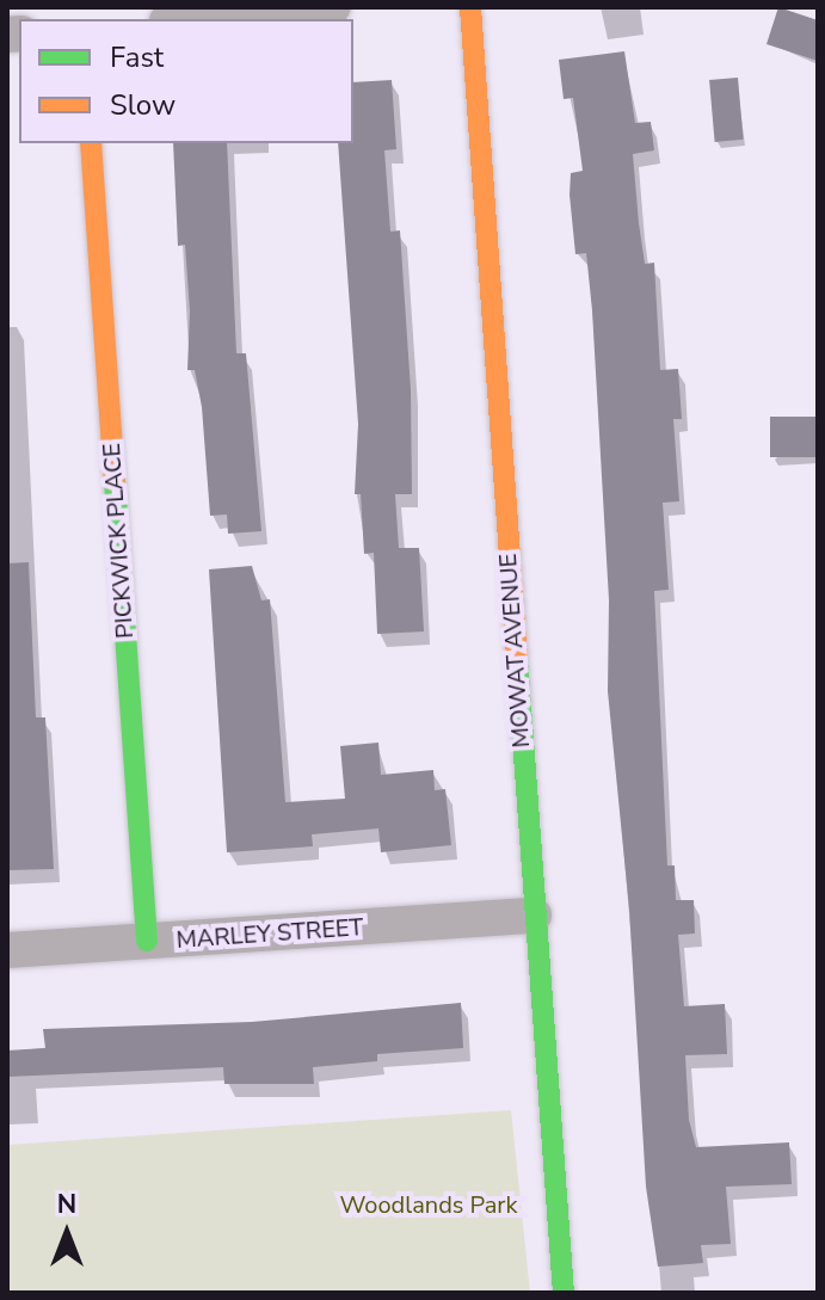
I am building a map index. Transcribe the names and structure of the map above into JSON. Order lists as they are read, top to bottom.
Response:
{
  "streets": {
    "street": ["PICKWICK PLACE", "MOWAT AVENUE", "MARLEY STREET"]
  },
  "crossings": [
    ["PICKWICK PLACE", "MARLEY STREET"],
    ["MOWAT AVENUE", "MARLEY STREET"]
  ],
  "parks": ["Woodlands Park"],
  "legend": ["Fast", "Slow"],
  "north": "top"
}
